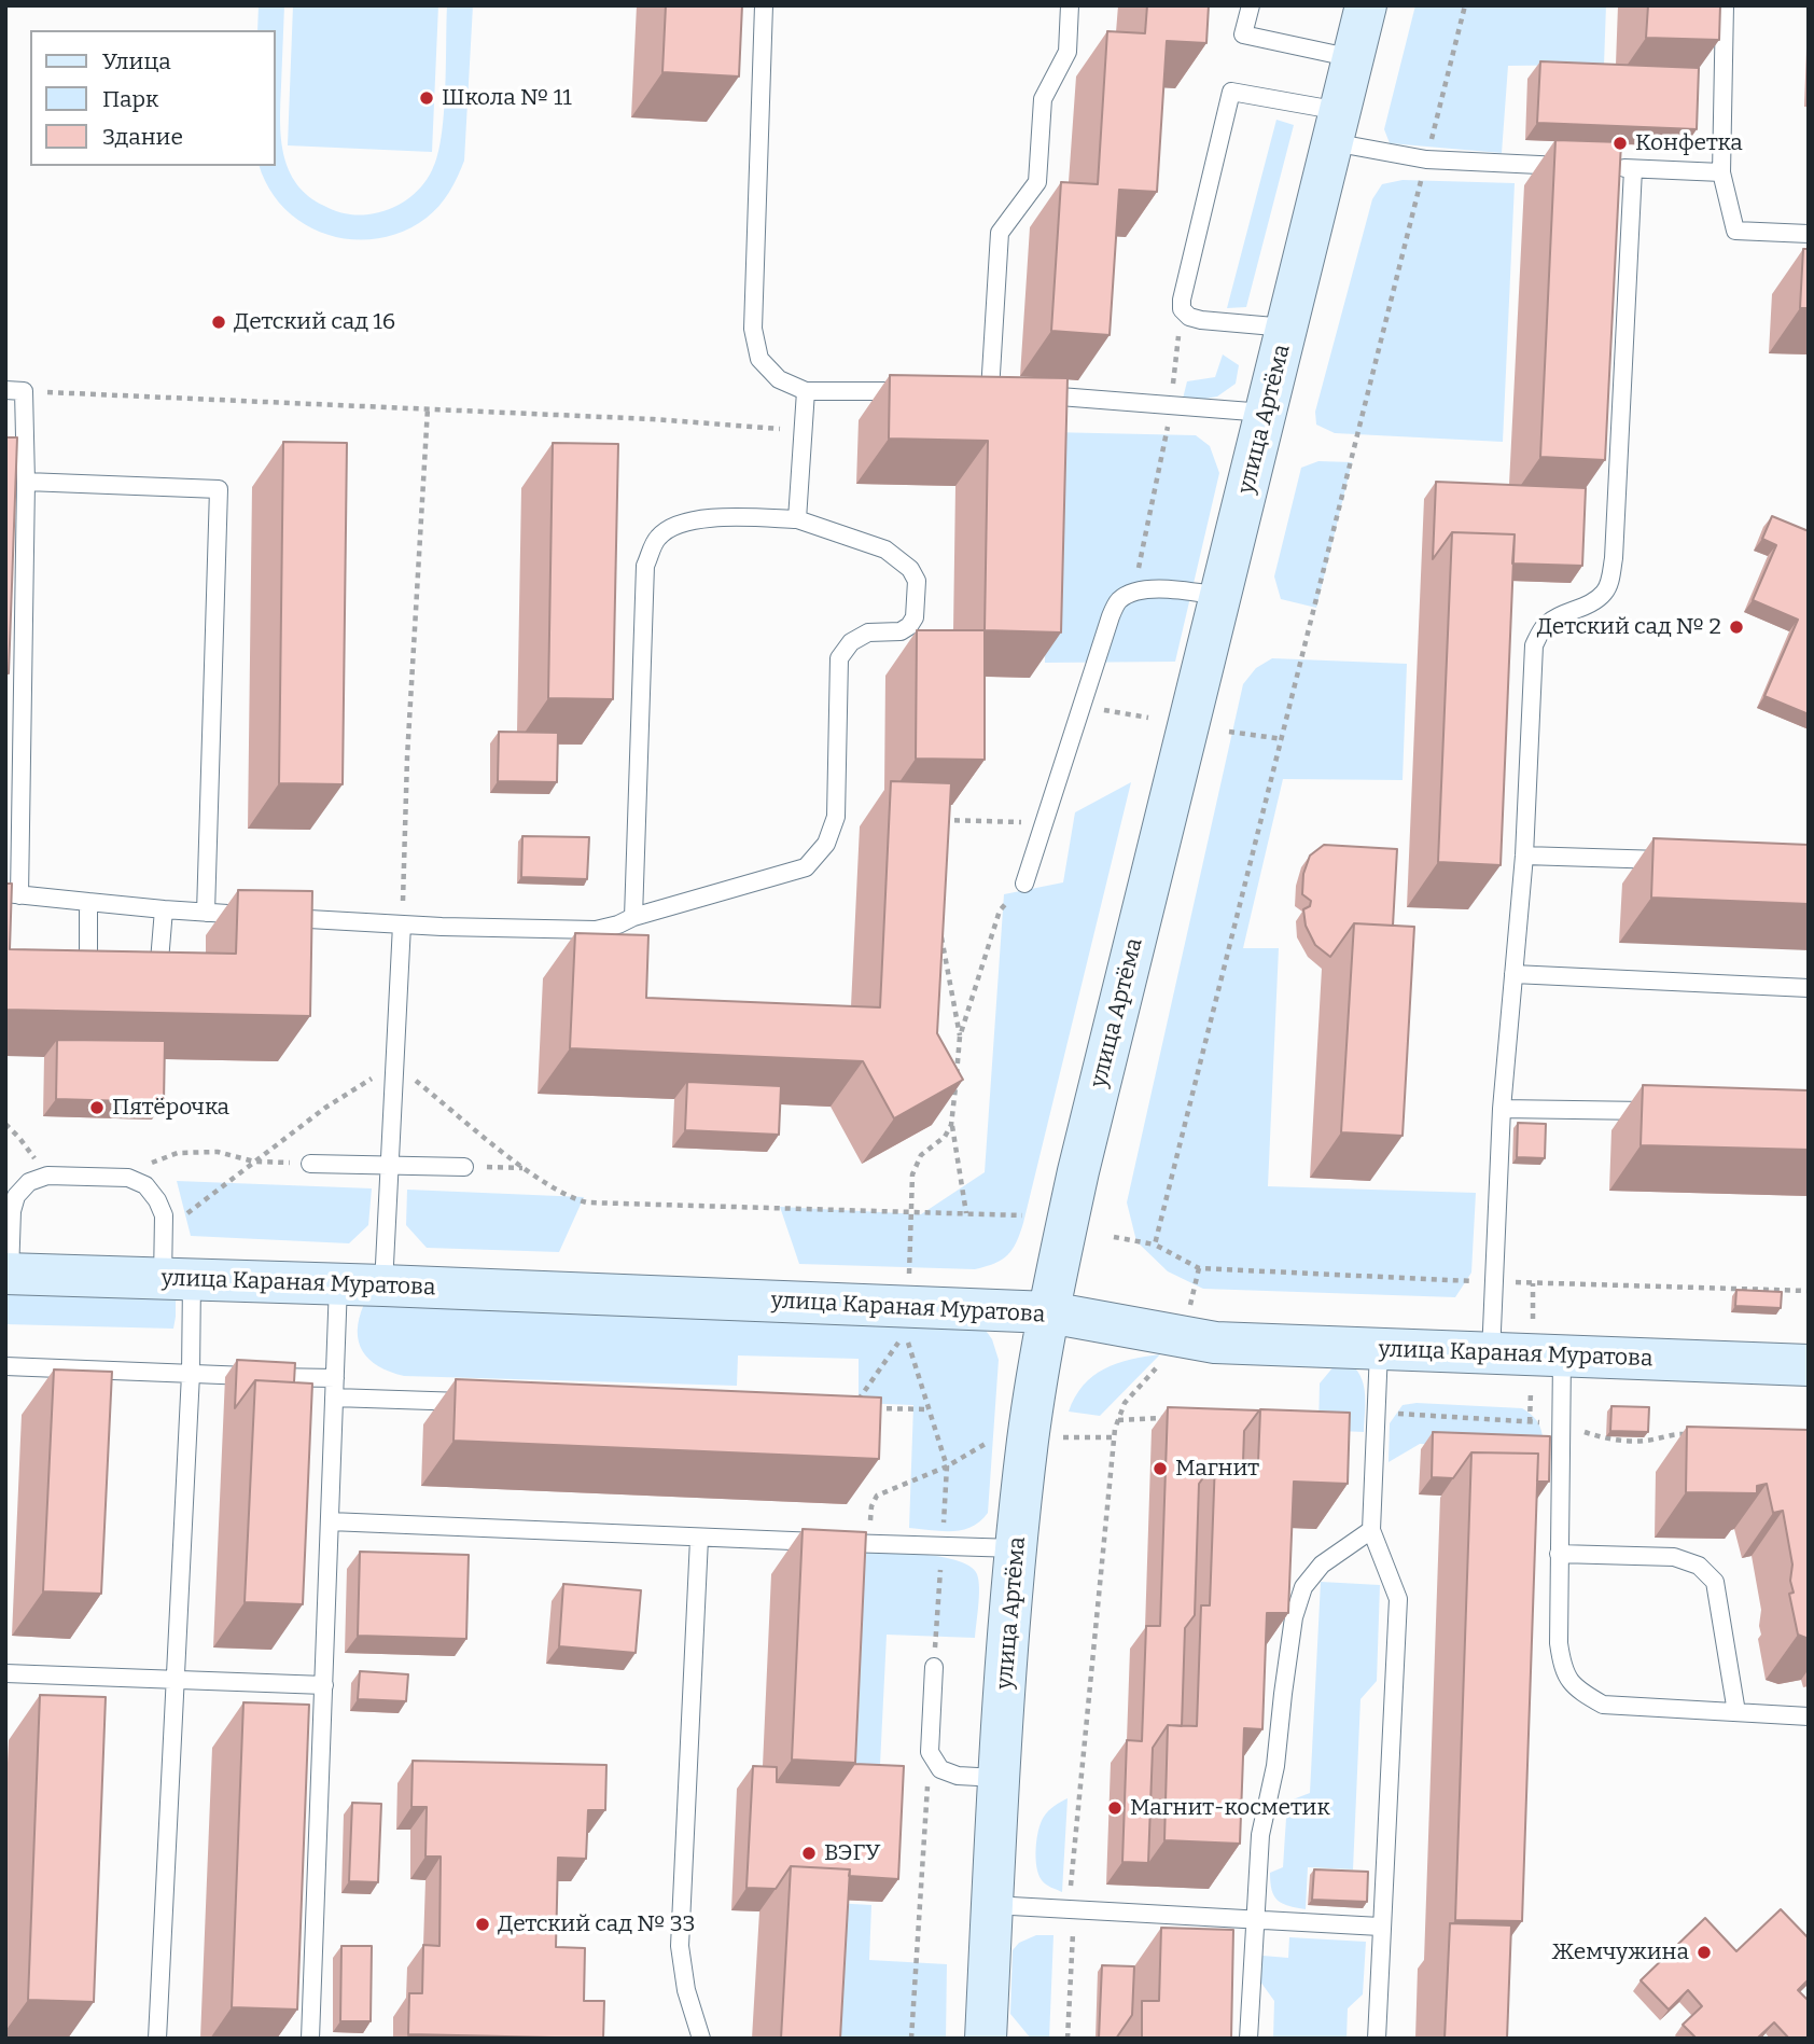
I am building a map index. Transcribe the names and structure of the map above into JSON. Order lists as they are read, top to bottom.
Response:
{
  "streets": {
    "main road": ["улица Артёма", "улица Караная Муратова"]
  },
  "crossings": [
    ["улица Артёма", "улица Караная Муратова"]
  ],
  "places": [
    "Школа № 11",
    "Конфетка",
    "Детский сад 16",
    "Детский сад № 2",
    "Пятёрочка",
    "Магнит",
    "Магнит-косметик",
    "ВЭГУ",
    "Детский сад № 33",
    "Жемчужина"
  ],
  "legend": ["Улица", "Парк", "Здание"]
}
